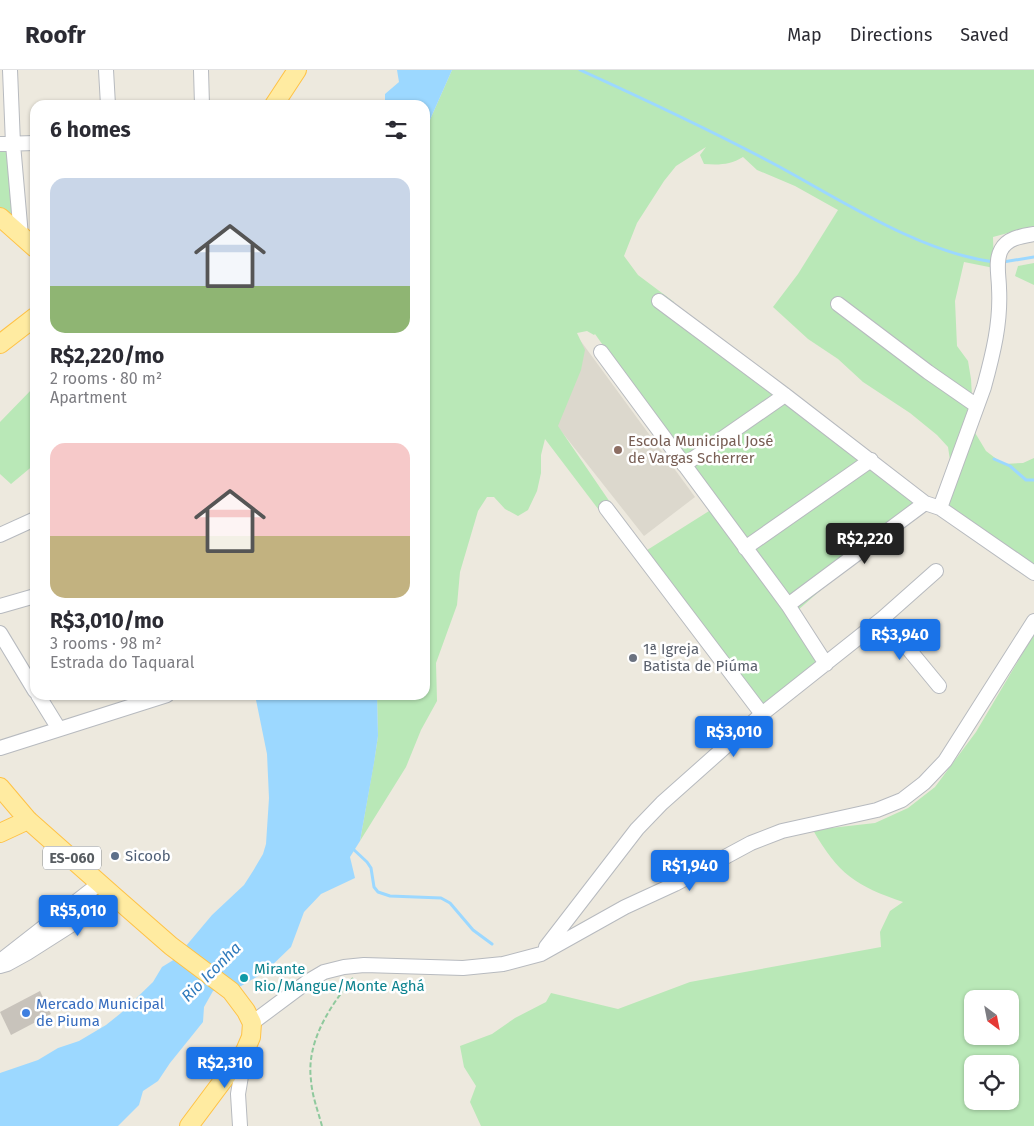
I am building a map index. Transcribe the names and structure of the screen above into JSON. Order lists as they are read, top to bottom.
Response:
{
  "streets": {
    "main road": ["ES-060"]
  },
  "water": ["Rio Iconha"],
  "places": [
    "Escola Municipal José de Vargas Scherrer",
    "1ª Igreja Batista de Piúma",
    "Sicoob",
    "Mirante Rio/Mangue/Monte Aghá",
    "Mercado Municipal de Piuma"
  ],
  "north": "bottom right",
  "page": {
    "header": "Roofr",
    "nav": ["Map", "Directions", "Saved"],
    "heading": "6 homes",
    "list": [
      {
        "name": "R$2,220/mo",
        "note": "2 rooms · 80 m² · Apartment"
      },
      {
        "name": "R$3,010/mo",
        "note": "3 rooms · 98 m² · Estrada do Taquaral"
      }
    ],
    "price": [
      "R$2,220",
      "R$3,940",
      "R$3,010",
      "R$1,940",
      "R$5,010",
      "R$2,310"
    ]
  }
}
